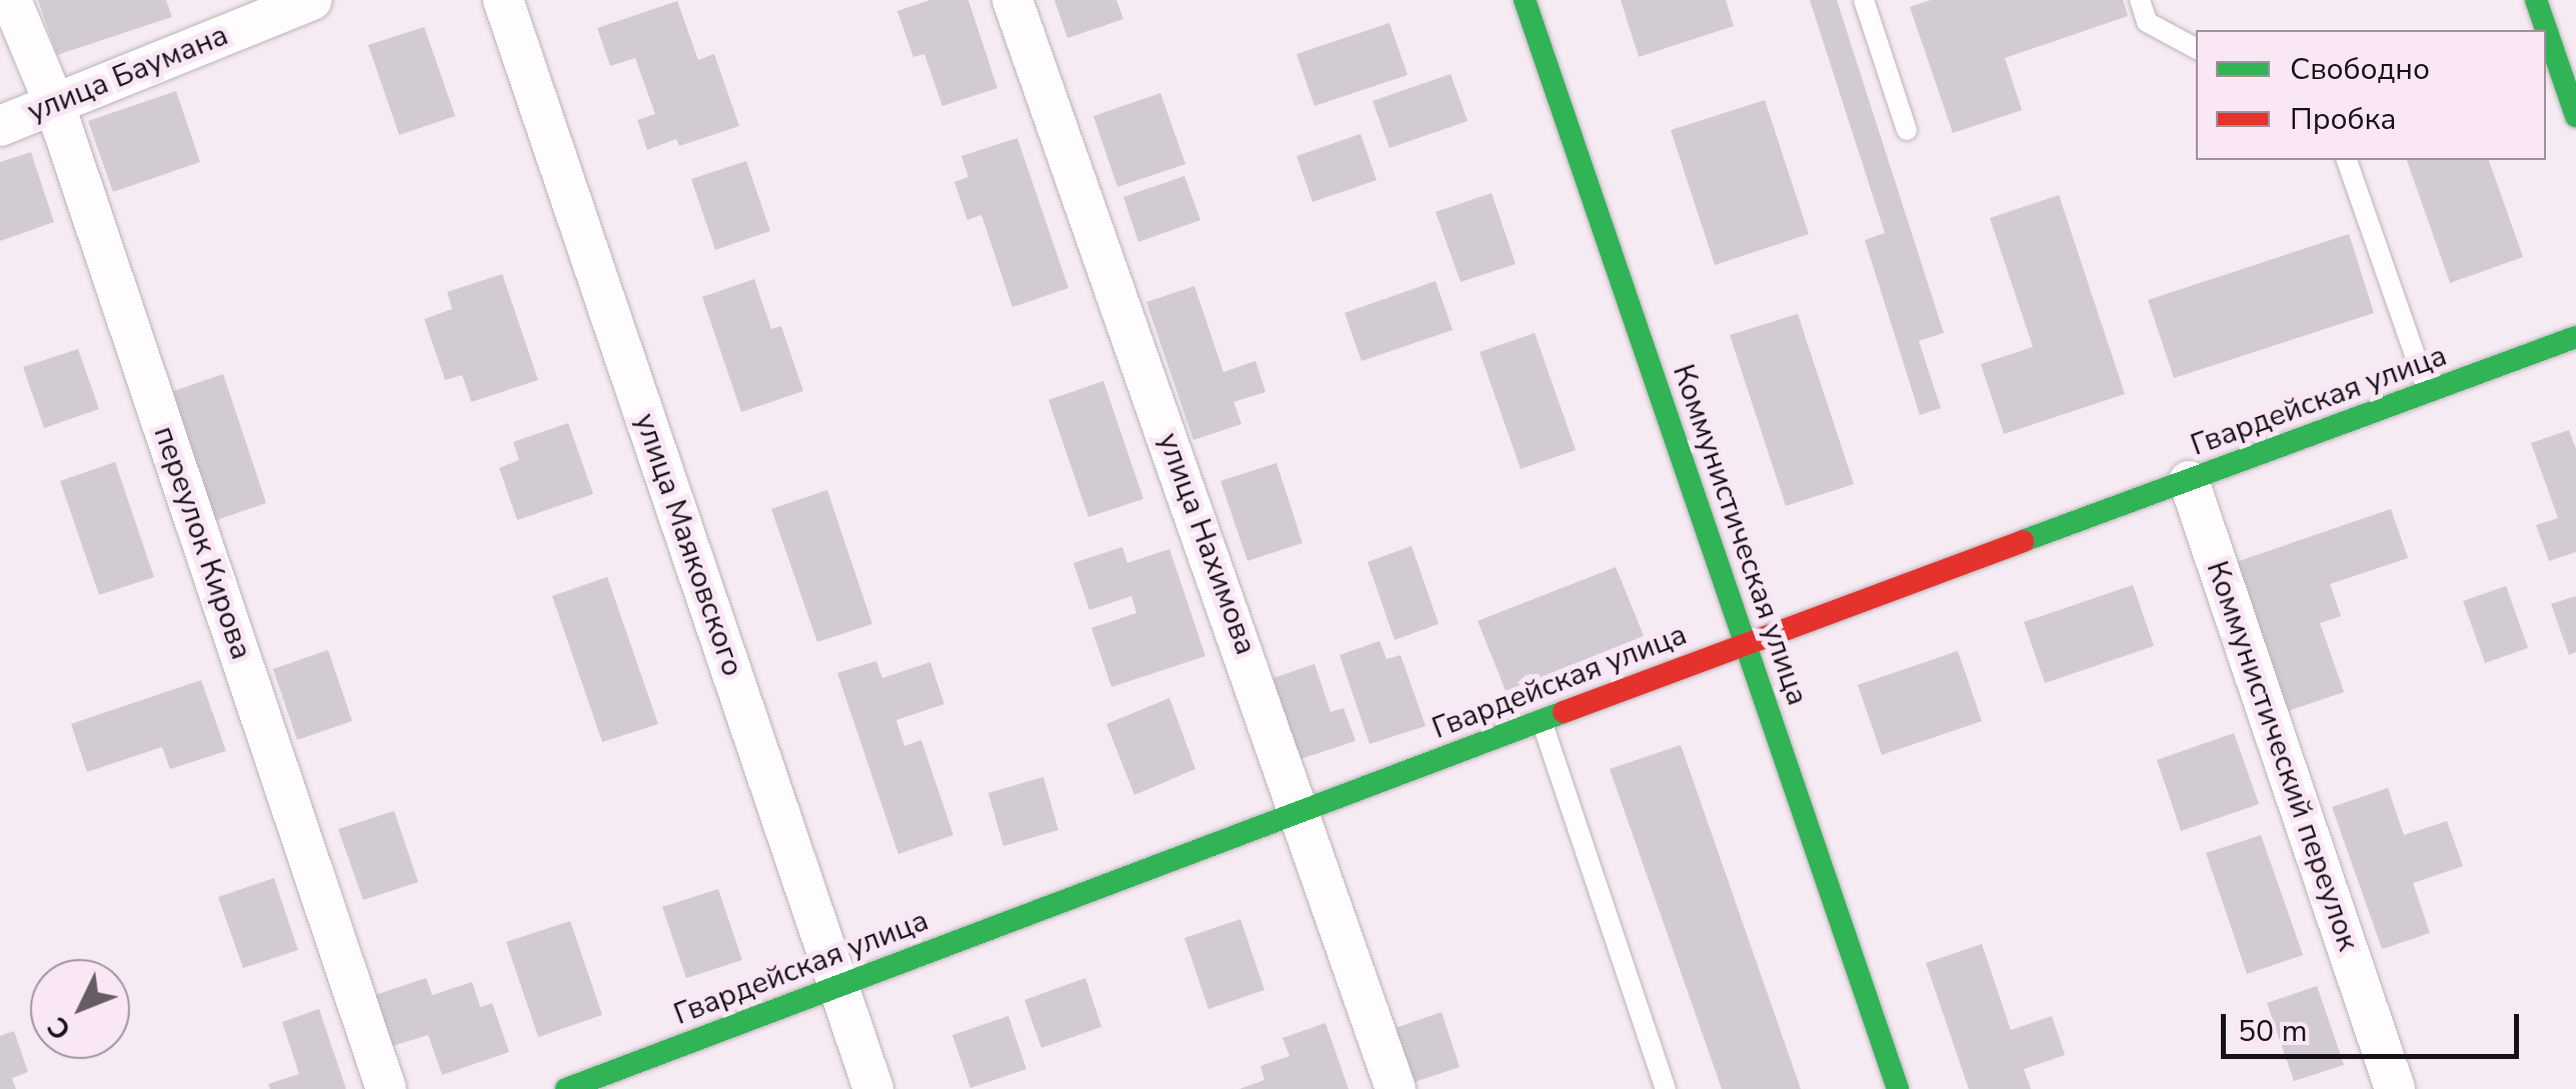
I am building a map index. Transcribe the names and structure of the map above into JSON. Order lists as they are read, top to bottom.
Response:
{
  "streets": {
    "street": [
      "улица Баумана",
      "Гвардейская улица",
      "Коммунистическая улица",
      "переулок Кирова",
      "улица Нахимова",
      "улица Маяковского",
      "Коммунистический переулок"
    ]
  },
  "crossings": [
    ["улица Баумана", "переулок Кирова"],
    ["Гвардейская улица", "Коммунистическая улица"],
    ["Гвардейская улица", "улица Нахимова"],
    ["Гвардейская улица", "улица Маяковского"],
    ["Гвардейская улица", "Коммунистический переулок"]
  ],
  "legend": ["Свободно", "Пробка"],
  "scale_bar": "50 m",
  "north": "bottom left"
}
